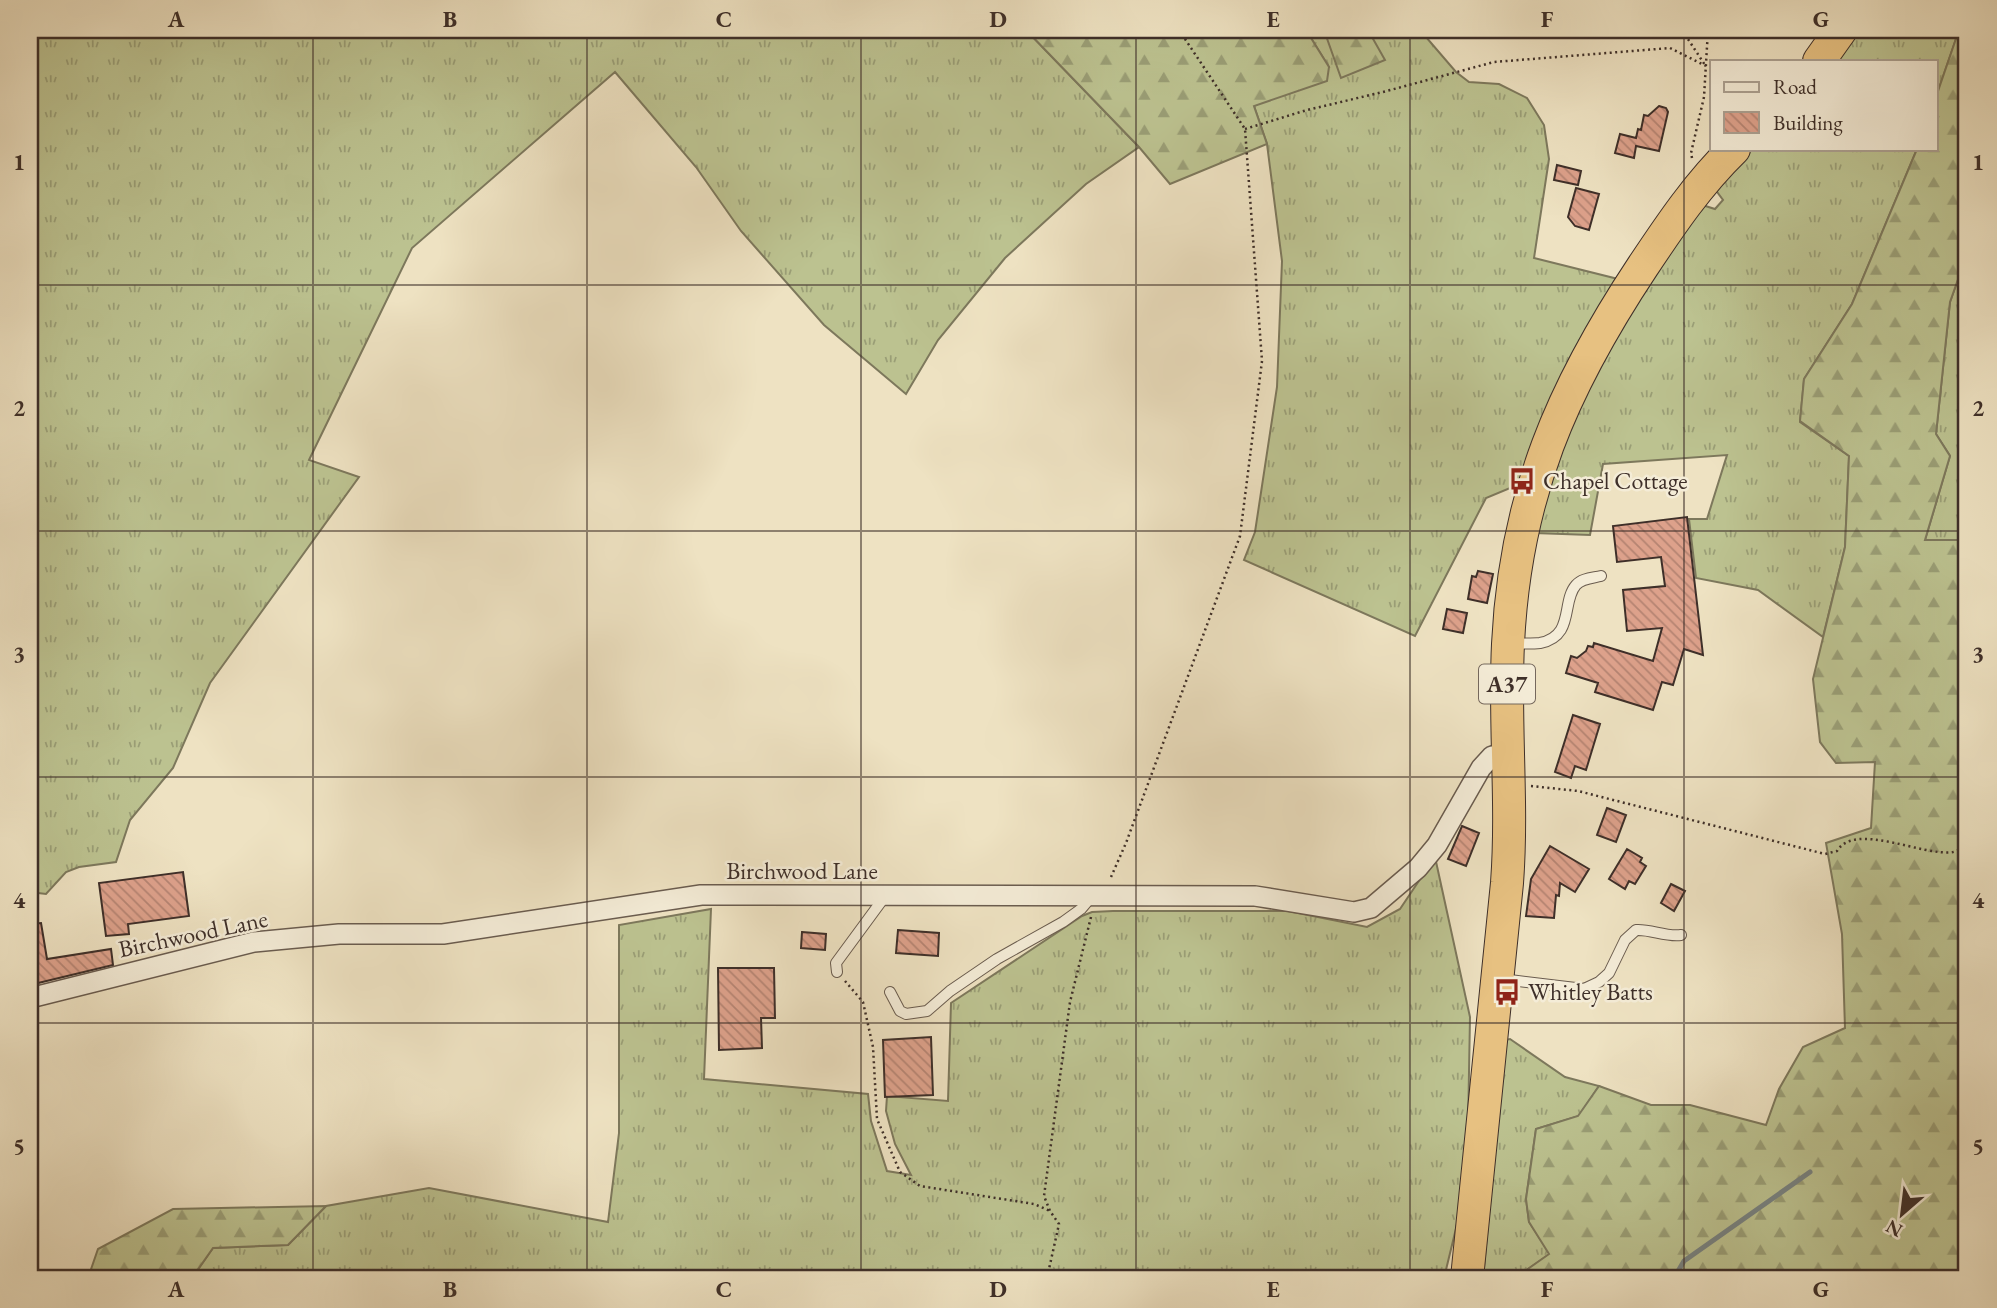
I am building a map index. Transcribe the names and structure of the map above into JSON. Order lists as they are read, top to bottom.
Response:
{
  "streets": {
    "highway": ["A37"],
    "street": ["Birchwood Lane"]
  },
  "crossings": [
    ["A37", "Birchwood Lane"]
  ],
  "places": {
    "bus stop": ["Chapel Cottage", "Whitley Batts"]
  },
  "legend": ["Road", "Building"],
  "north": "bottom left",
  "grid": {
    "columns": [
      "A",
      "B",
      "C",
      "D",
      "E",
      "F",
      "G"
    ],
    "rows": [
      "1",
      "2",
      "3",
      "4",
      "5"
    ]
  }
}
